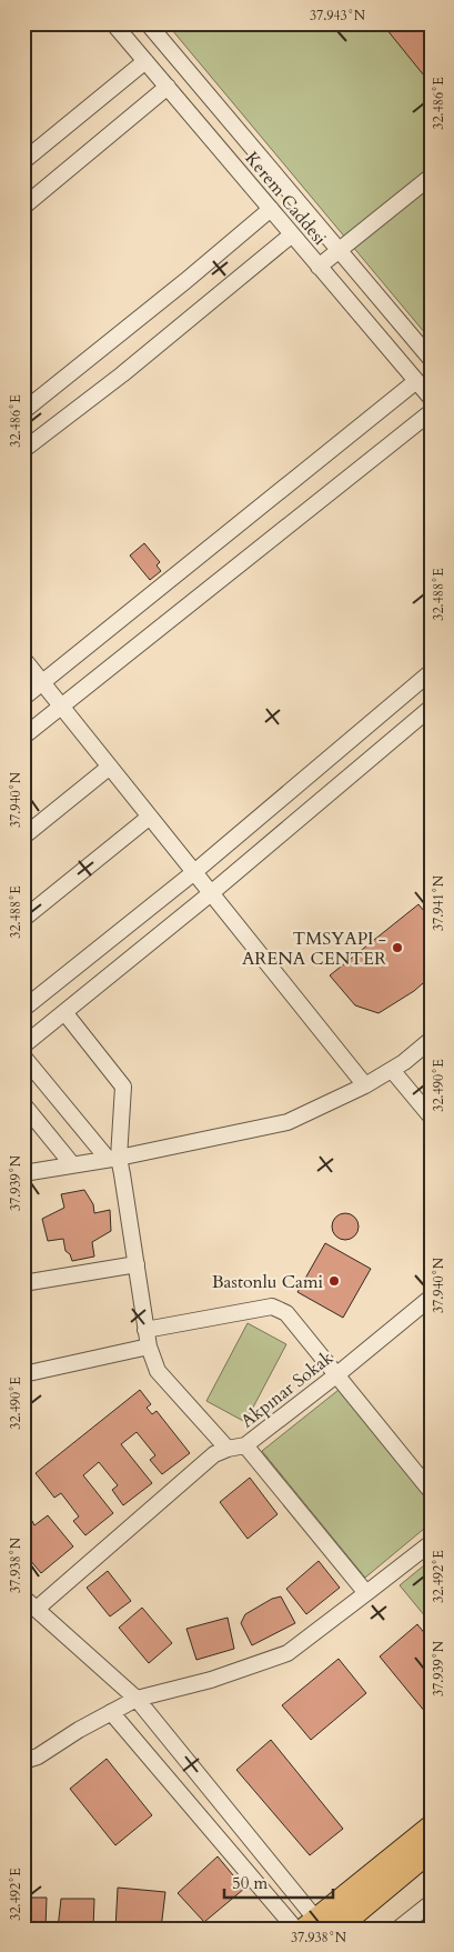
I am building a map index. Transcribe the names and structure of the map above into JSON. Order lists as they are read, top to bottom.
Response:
{
  "streets": {
    "street": ["Kerem Caddesi", "Akpınar Sokak"]
  },
  "places": ["TMSYAPI - ARENA CENTER", "Bastonlu Cami"],
  "scale_bar": "50 m",
  "coordinates": [
    "37.943°N",
    "32.486°E",
    "32.488°E",
    "37.940°N",
    "37.941°N",
    "32.490°E",
    "37.939°N",
    "37.938°N",
    "32.492°E"
  ]
}
